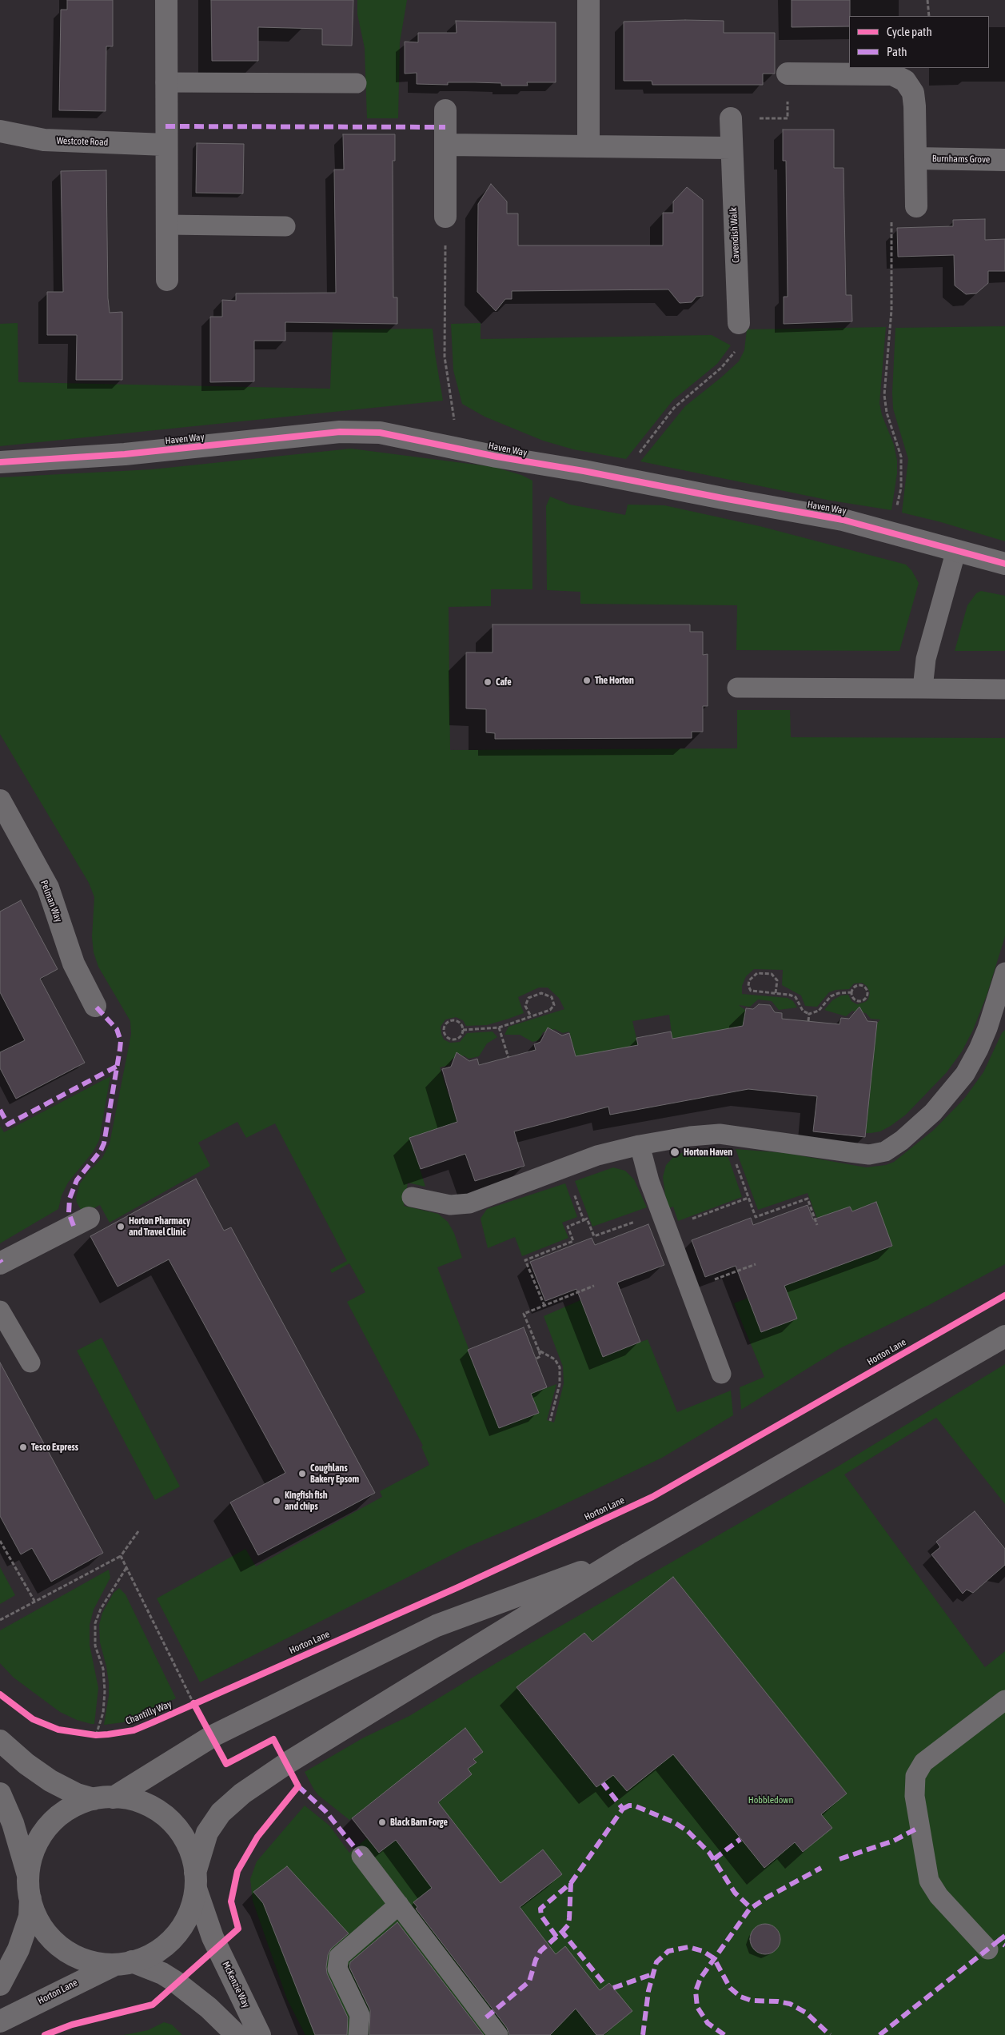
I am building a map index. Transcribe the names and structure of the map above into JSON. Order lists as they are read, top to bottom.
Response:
{
  "streets": {
    "street": [
      "Westcote Road",
      "Burnhams Grove",
      "Cavendish Walk",
      "Haven Way",
      "Pelman Way",
      "Horton Lane",
      "McKenzie Way"
    ],
    "cycle path": ["Chantilly Way"]
  },
  "crossings": [
    ["Horton Lane", "McKenzie Way"]
  ],
  "parks": ["Hobbledown"],
  "places": [
    "The Horton",
    "Cafe",
    "Horton Haven",
    "Horton Pharmacy and Travel Clinic",
    "Tesco Express",
    "Coughlans Bakery Epsom",
    "Kingfish fish and chips",
    "Black Barn Forge"
  ],
  "legend": ["Cycle path", "Path"]
}
